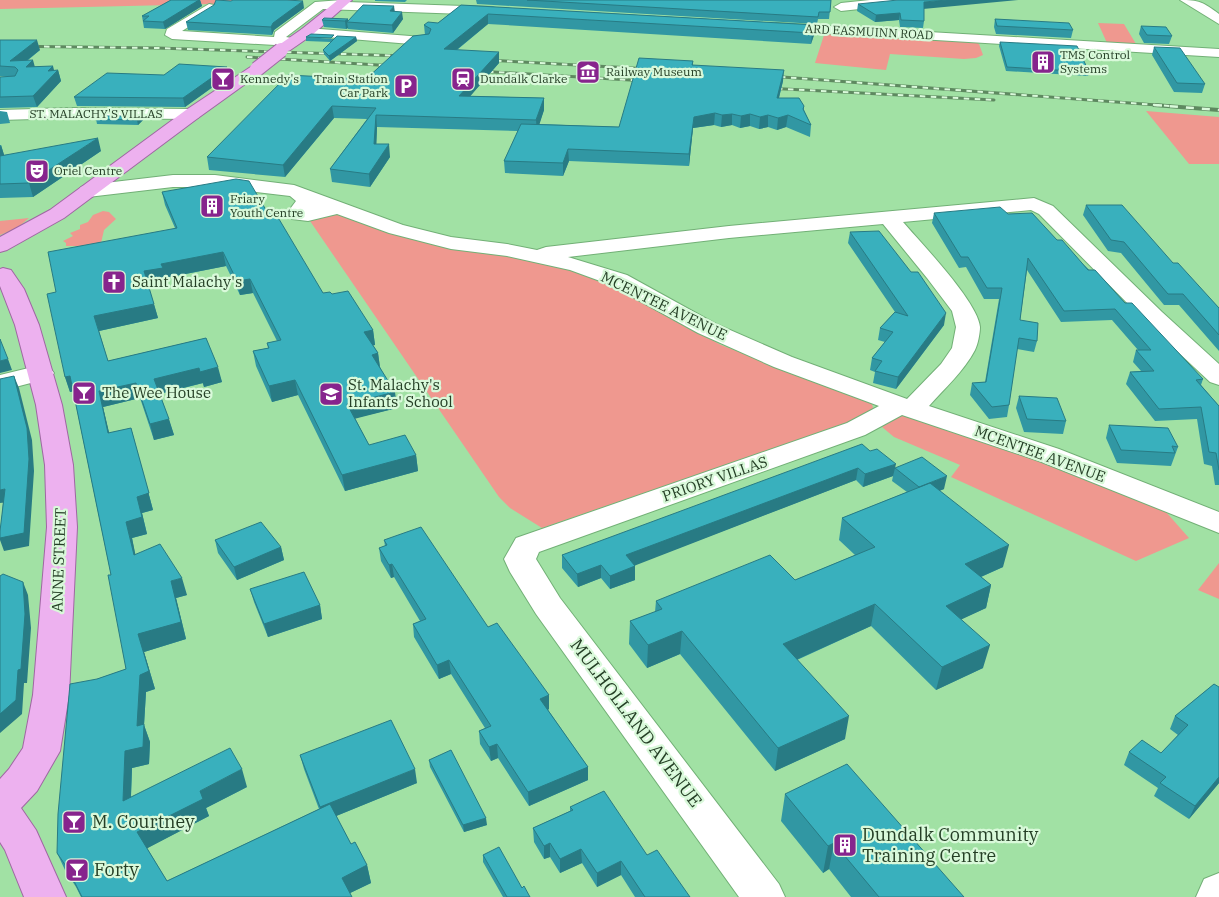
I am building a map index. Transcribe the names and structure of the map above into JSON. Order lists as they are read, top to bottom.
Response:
{
  "streets": {
    "main road": ["ANNE STREET"],
    "street": [
      "ARD EASMUINN ROAD",
      "ST. MALACHY'S VILLAS",
      "MCENTEE AVENUE",
      "PRIORY VILLAS",
      "MULHOLLAND AVENUE"
    ]
  },
  "crossings": [
    ["MCENTEE AVENUE", "PRIORY VILLAS"],
    ["PRIORY VILLAS", "MULHOLLAND AVENUE"]
  ],
  "places": {
    "building": ["TMS Control Systems", "Friary Youth Centre", "Dundalk Community Training Centre"],
    "museum": ["Railway Museum"],
    "bar": [
      "Kennedy's",
      "The Wee House",
      "M. Courtney",
      "Forty"
    ],
    "station": ["Dundalk Clarke"],
    "parking": ["Train Station Car Park"],
    "theatre": ["Oriel Centre"],
    "church": ["Saint Malachy's"],
    "school or university": ["St. Malachy's Infants' School"]
  }
}
